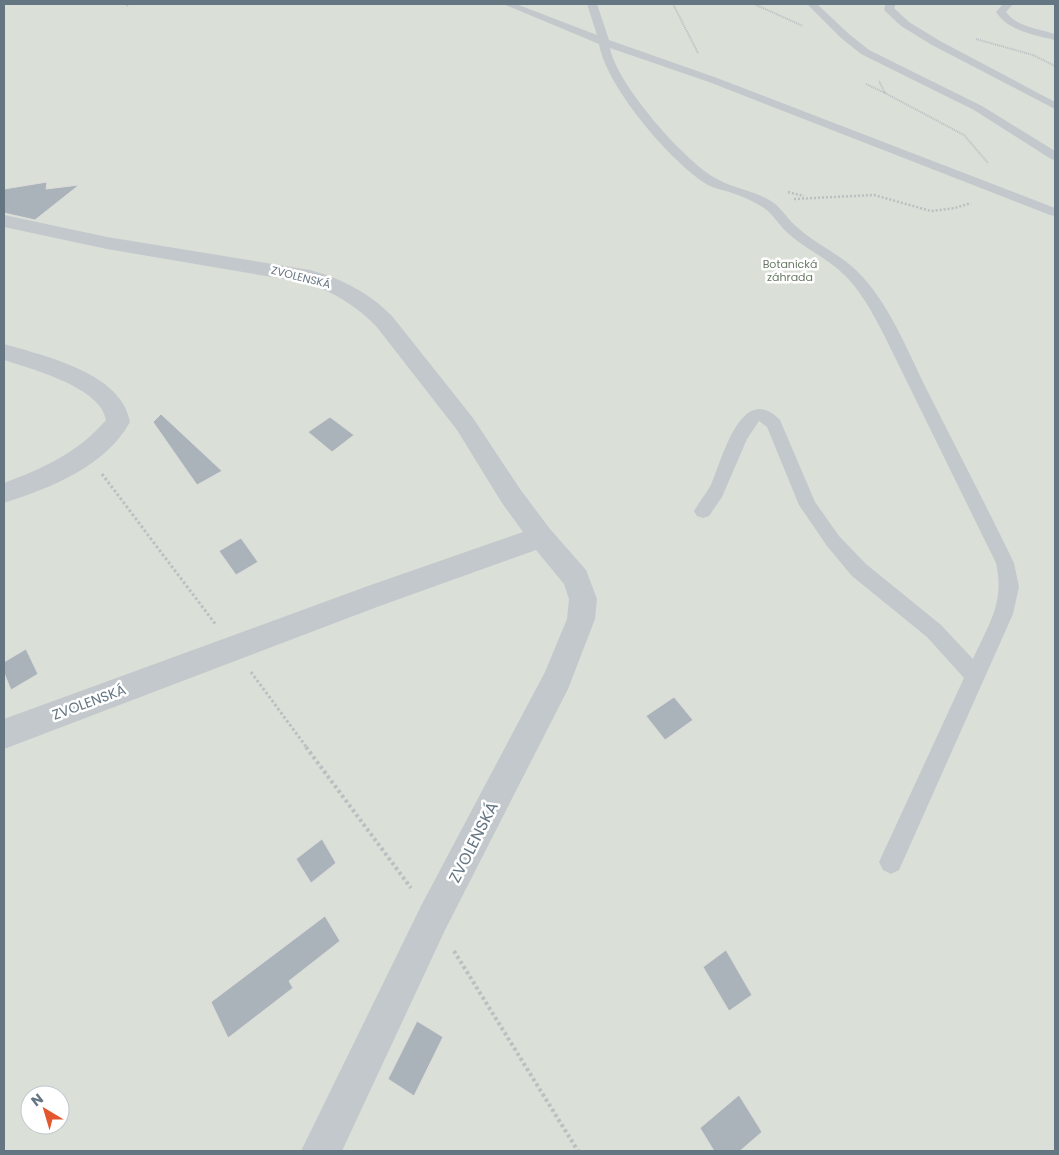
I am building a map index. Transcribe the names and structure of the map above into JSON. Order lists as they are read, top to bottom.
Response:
{
  "streets": {
    "street": ["ZVOLENSKÁ"]
  },
  "parks": ["Botanická záhrada"],
  "north": "top left"
}
